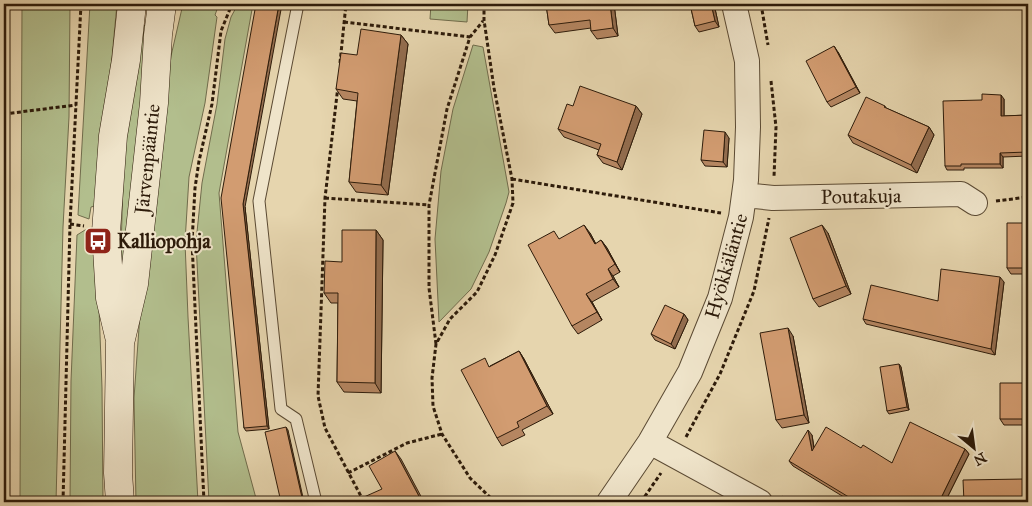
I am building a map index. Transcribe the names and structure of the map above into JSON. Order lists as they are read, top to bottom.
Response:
{
  "streets": {
    "main road": ["Järvenpääntie"],
    "street": ["Poutakuja", "Hyökkäläntie"]
  },
  "crossings": [
    ["Poutakuja", "Hyökkäläntie"]
  ],
  "places": {
    "bus stop": ["Kalliopohja"]
  },
  "north": "bottom right"
}
